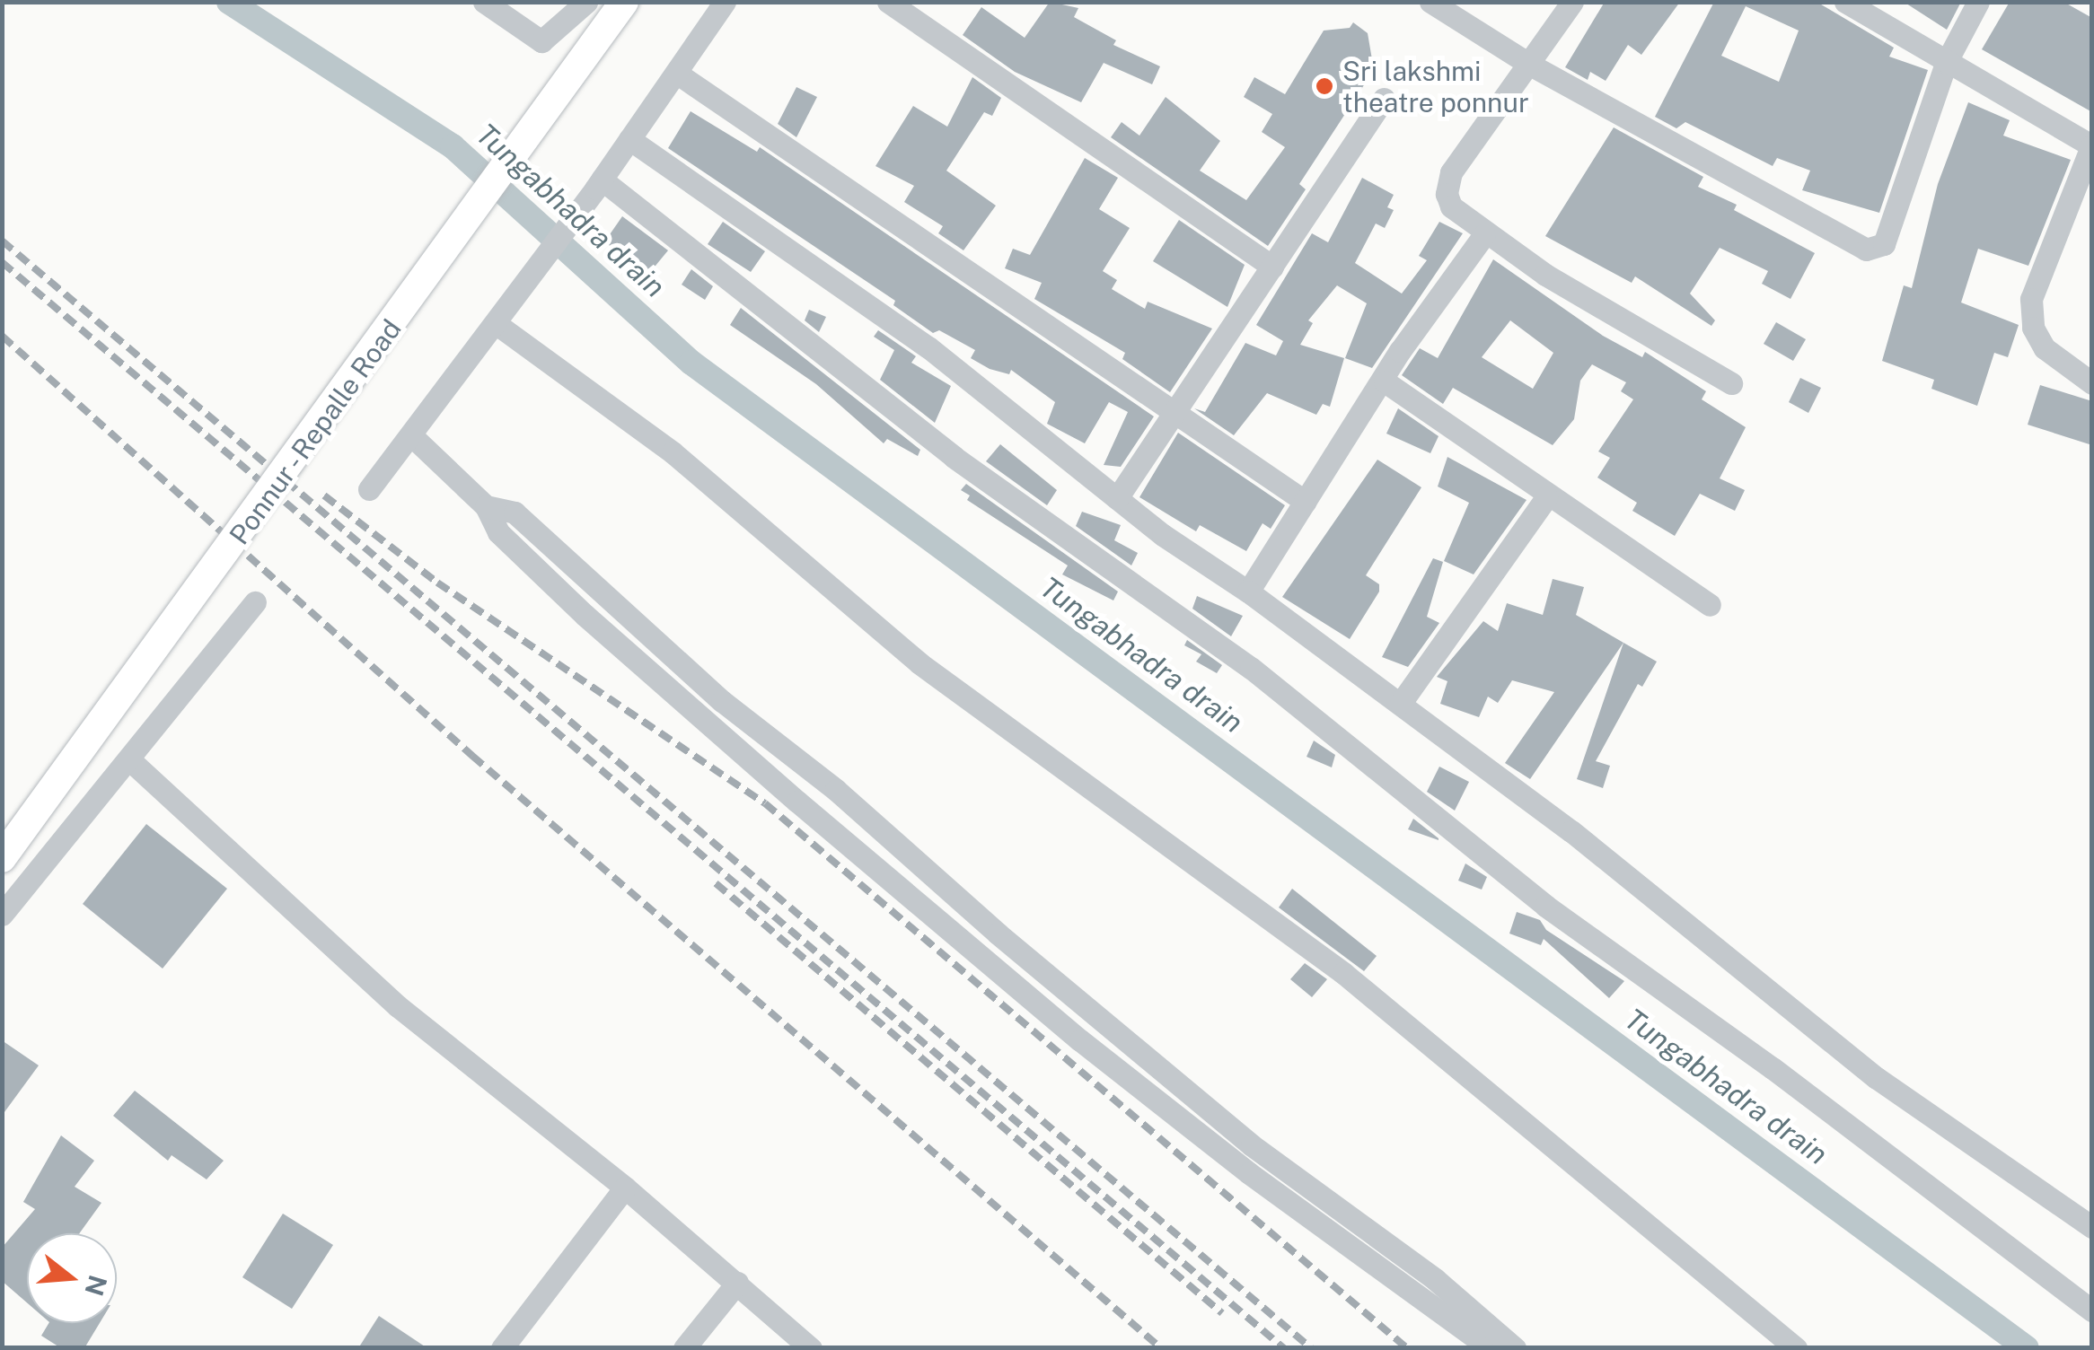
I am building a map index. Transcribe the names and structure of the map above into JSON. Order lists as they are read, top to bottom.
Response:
{
  "streets": {
    "main road": ["Ponnur - Repalle Road"]
  },
  "water": ["Tungabhadra drain"],
  "places": ["Sri lakshmi theatre ponnur"],
  "north": "right"
}
